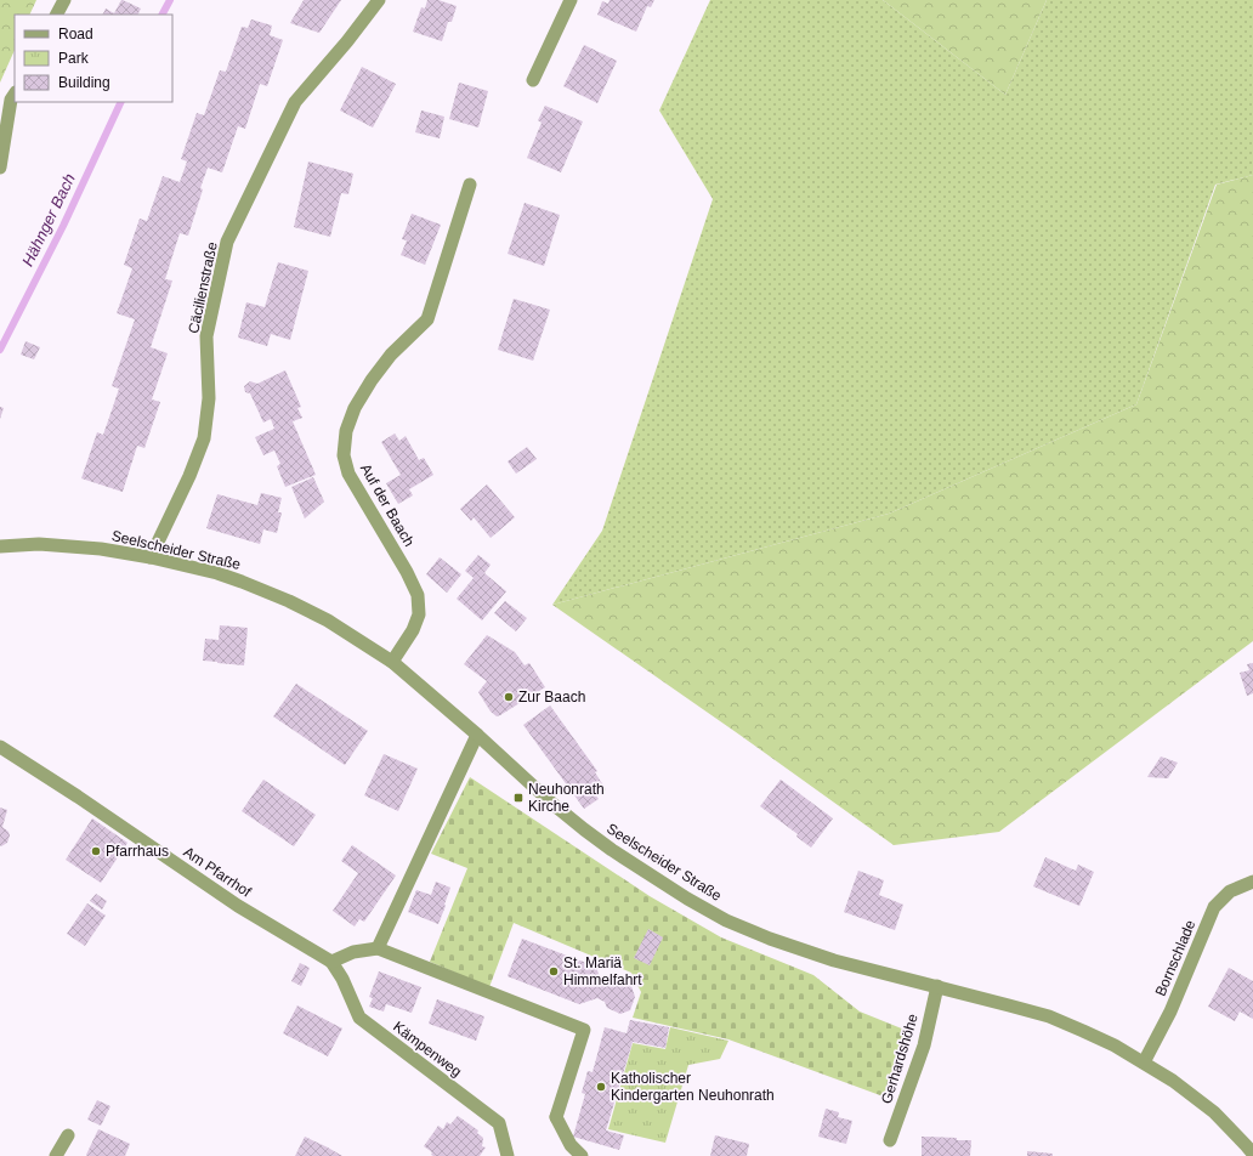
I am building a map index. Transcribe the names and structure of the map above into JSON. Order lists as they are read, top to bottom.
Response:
{
  "streets": {
    "street": [
      "Cäcilienstraße",
      "Auf der Baach",
      "Seelscheider Straße",
      "Am Pfarrhof",
      "Bornschlade",
      "Kämpenweg",
      "Gerhardshöhe"
    ]
  },
  "crossings": [
    ["Cäcilienstraße", "Seelscheider Straße"],
    ["Auf der Baach", "Seelscheider Straße"],
    ["Seelscheider Straße", "Bornschlade"],
    ["Seelscheider Straße", "Gerhardshöhe"],
    ["Am Pfarrhof", "Kämpenweg"]
  ],
  "water": ["Hähnger Bach"],
  "places": {
    "other": [
      "Zur Baach",
      "Pfarrhaus",
      "St. Mariä Himmelfahrt",
      "Katholischer Kindergarten Neuhonrath"
    ],
    "transit": ["Neuhonrath Kirche"]
  },
  "legend": ["Road", "Park", "Building"]
}
